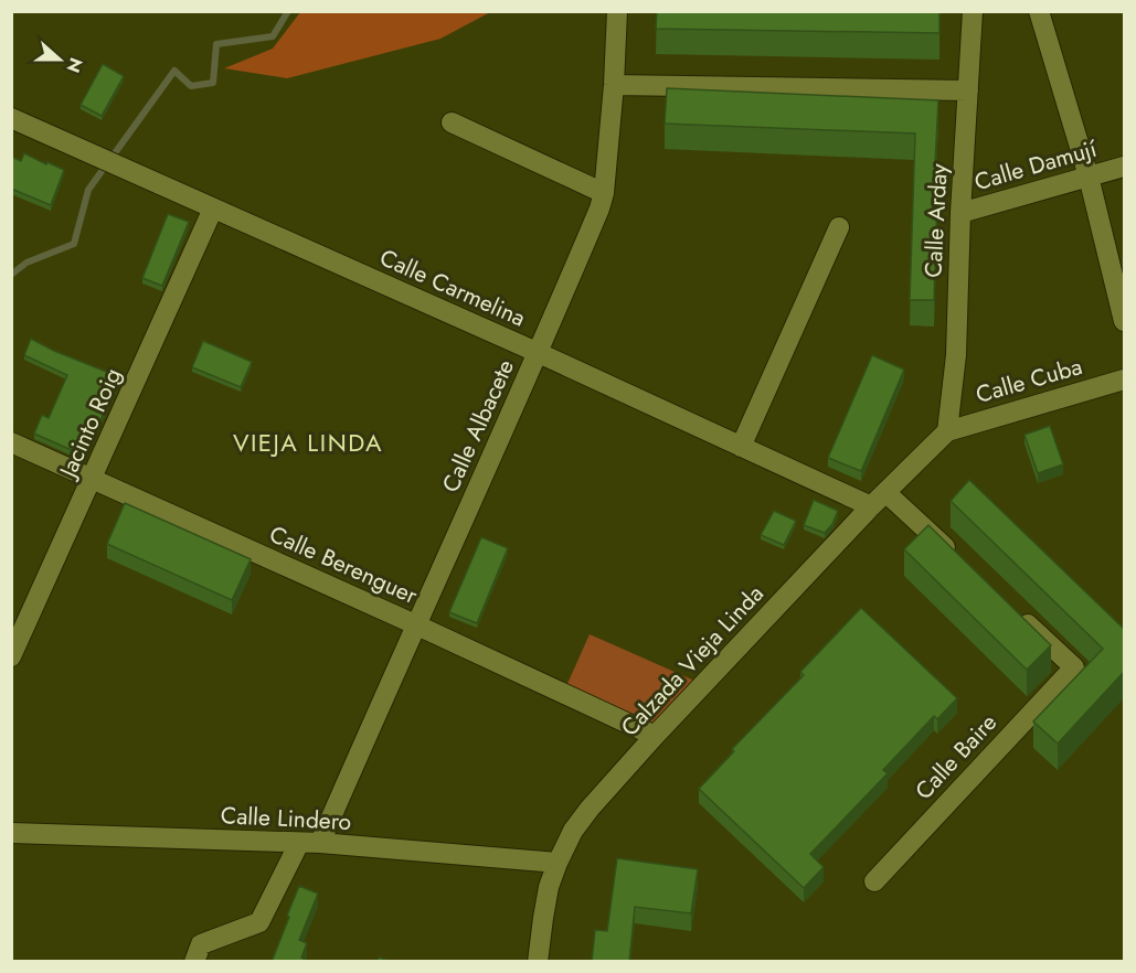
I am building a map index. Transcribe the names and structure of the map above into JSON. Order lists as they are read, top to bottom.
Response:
{
  "streets": {
    "street": [
      "Calle Damují",
      "Calle Arday",
      "Calle Carmelina",
      "Calle Cuba",
      "Jacinto Roig",
      "Calle Albacete",
      "Calle Berenguer",
      "Calzada Vieja Linda",
      "Calle Baire",
      "Calle Lindero"
    ]
  },
  "crossings": [
    ["Calle Damují", "Calle Arday"],
    ["Calle Arday", "Calle Cuba"],
    ["Calle Arday", "Calzada Vieja Linda"],
    ["Calle Carmelina", "Jacinto Roig"],
    ["Calle Carmelina", "Calle Albacete"],
    ["Calle Carmelina", "Calzada Vieja Linda"],
    ["Calle Cuba", "Calzada Vieja Linda"],
    ["Jacinto Roig", "Calle Berenguer"],
    ["Calle Albacete", "Calle Berenguer"],
    ["Calle Albacete", "Calle Lindero"],
    ["Calle Berenguer", "Calzada Vieja Linda"],
    ["Calzada Vieja Linda", "Calle Lindero"]
  ],
  "districts": ["VIEJA LINDA"],
  "north": "right"
}
